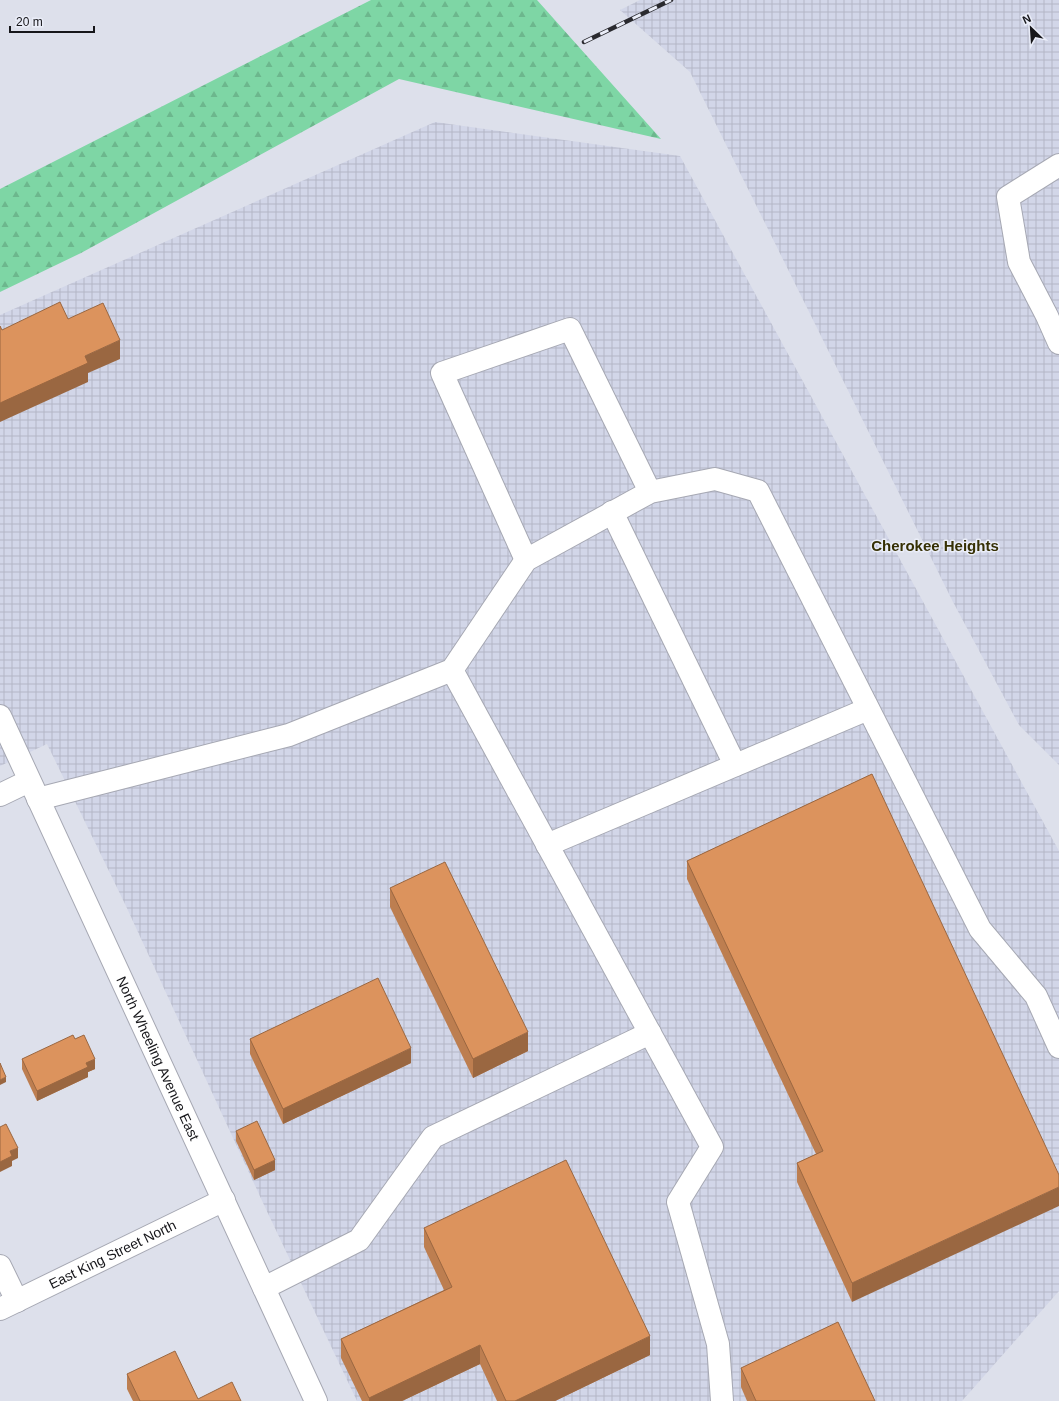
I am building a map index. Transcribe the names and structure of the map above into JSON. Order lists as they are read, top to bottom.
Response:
{
  "streets": {
    "street": ["North Wheeling Avenue East", "East King Street North"]
  },
  "crossings": [
    ["North Wheeling Avenue East", "East King Street North"]
  ],
  "districts": ["Cherokee Heights"],
  "scale_bar": "20 m",
  "north": "top left"
}
